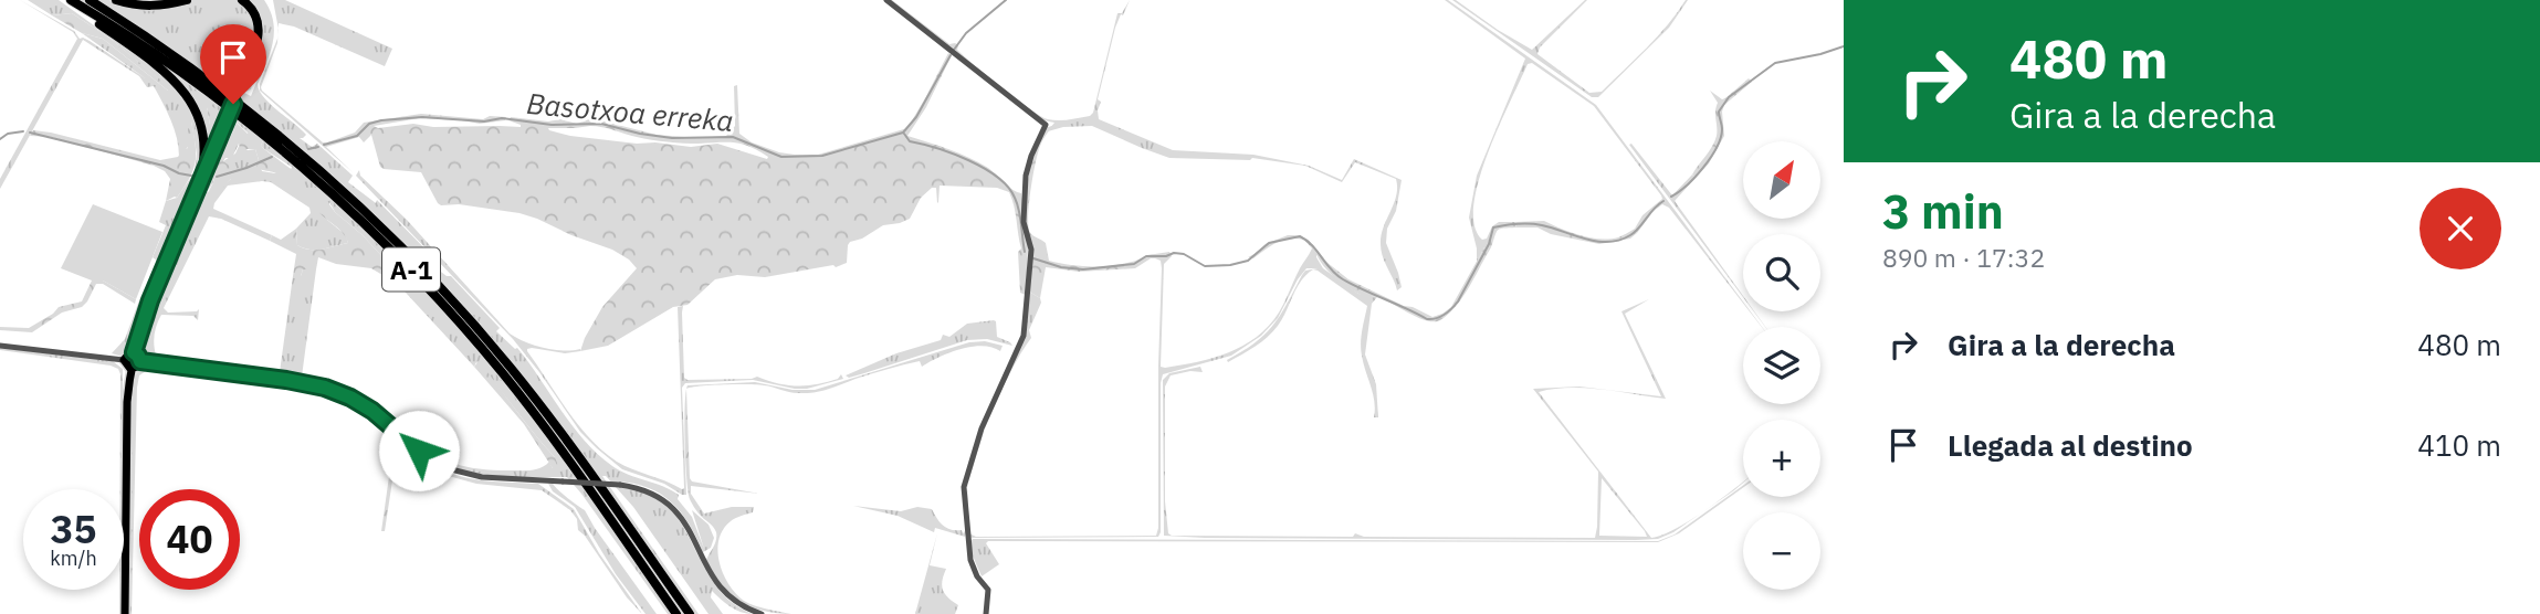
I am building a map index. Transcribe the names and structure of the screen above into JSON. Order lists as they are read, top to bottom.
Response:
{
  "streets": {
    "highway": ["A-1"]
  },
  "water": ["Basotxoa erreka"],
  "north": "top right",
  "page": {
    "turn": ["480 m", "Gira a la derecha"],
    "map_buttons": ["+", "−"],
    "heading": ["3 min", "890 m · 17:32"],
    "list": [
      {
        "name": "Gira a la derecha",
        "value": "480 m"
      },
      {
        "name": "Llegada al destino",
        "value": "410 m"
      }
    ],
    "speed": "35 km/h",
    "limit": "40"
  }
}
